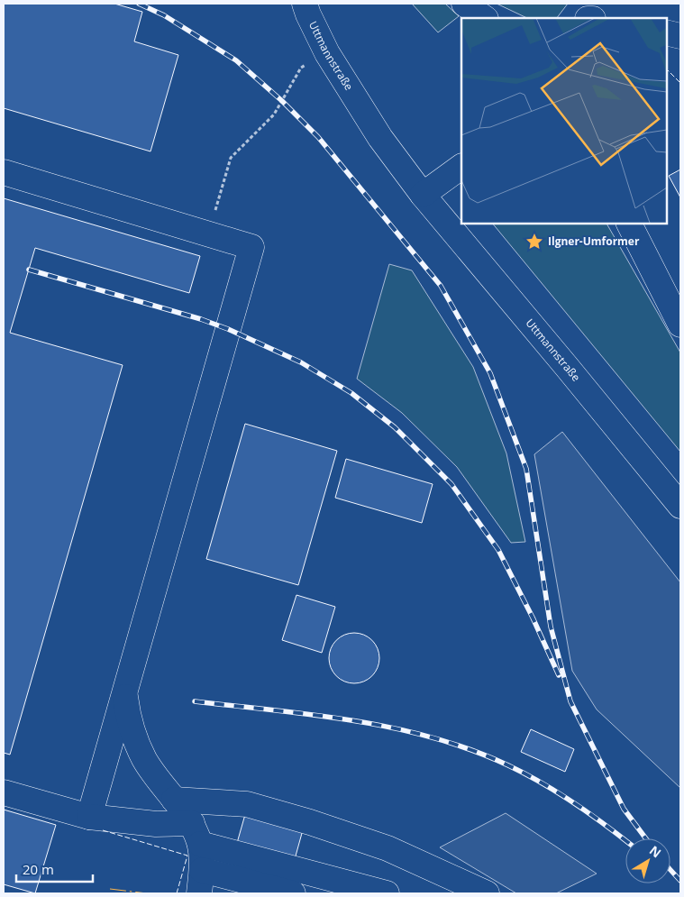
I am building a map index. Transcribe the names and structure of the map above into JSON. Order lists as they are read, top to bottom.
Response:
{
  "streets": {
    "street": ["Uttmannstraße"]
  },
  "places": {
    "place": ["Ilgner-Umformer"]
  },
  "scale_bar": "20 m",
  "north": "top right"
}
